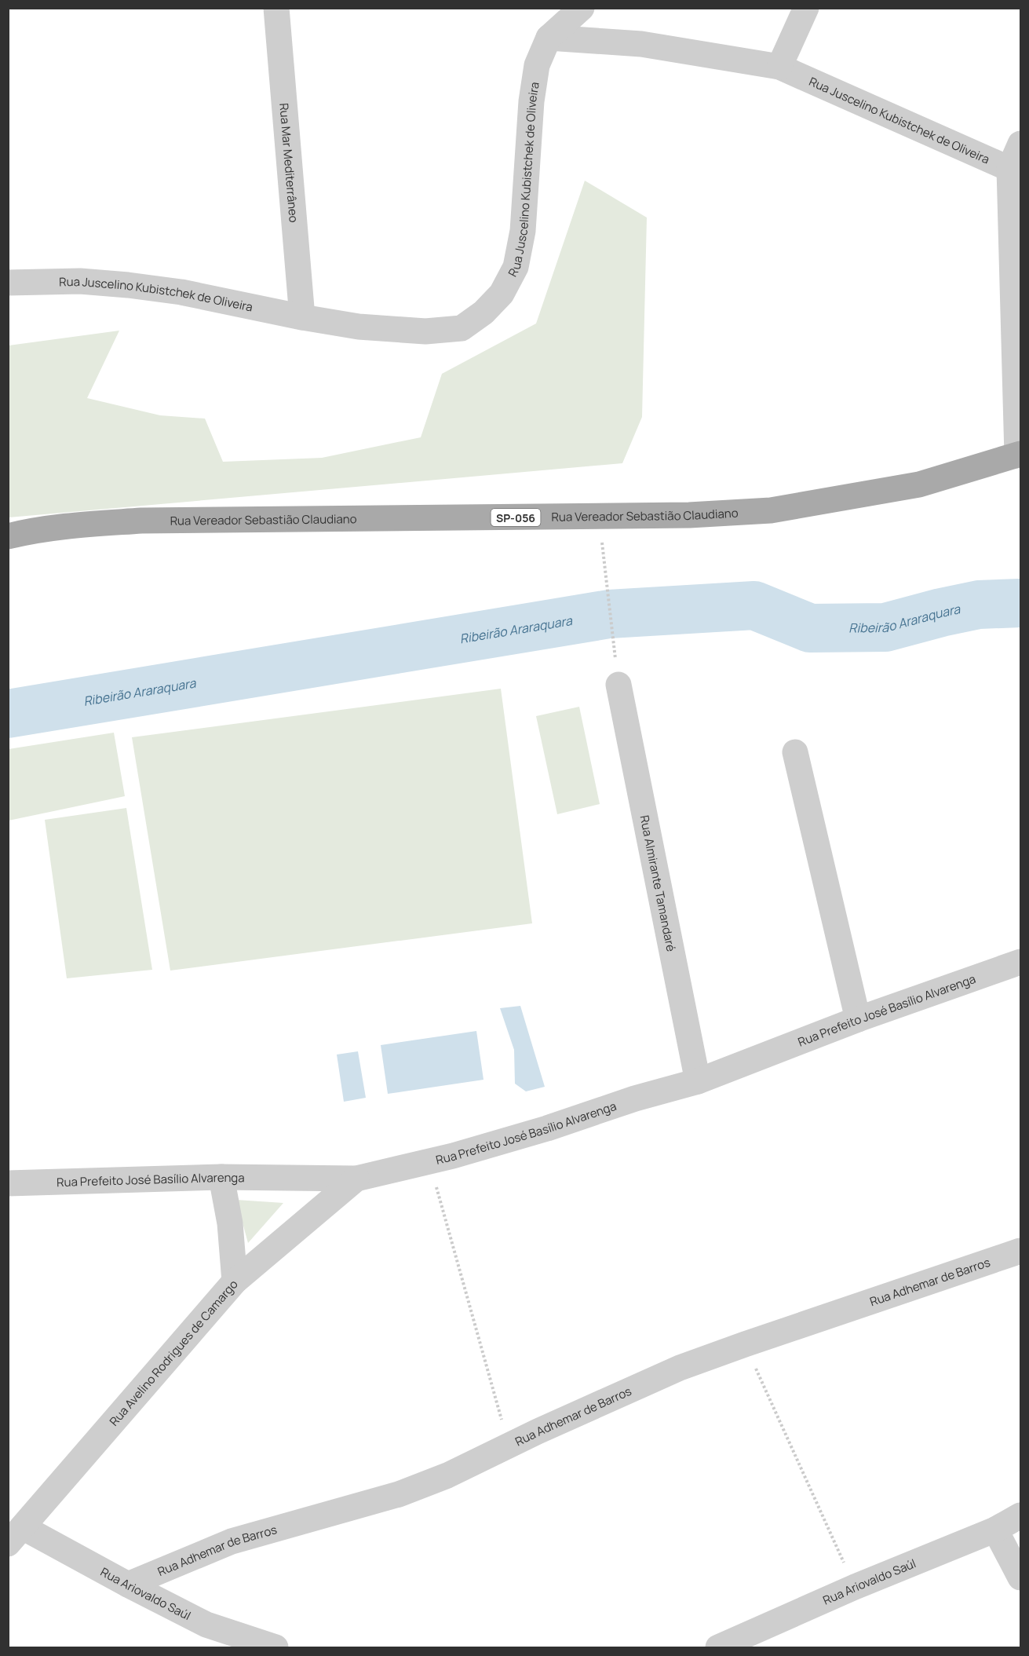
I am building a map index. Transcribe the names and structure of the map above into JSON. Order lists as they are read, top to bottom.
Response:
{
  "streets": {
    "main road": ["Rua Vereador Sebastião Claudiano", "SP-056"],
    "street": [
      "Rua Juscelino Kubistchek de Oliveira",
      "Rua Mar Mediterrâneo",
      "Rua Almirante Tamandaré",
      "Rua Prefeito José Basílio Alvarenga",
      "Rua Adhemar de Barros",
      "Rua Avelino Rodrigues de Camargo",
      "Rua Ariovaldo Saúl"
    ]
  },
  "crossings": [
    ["Rua Juscelino Kubistchek de Oliveira", "Rua Mar Mediterrâneo"],
    ["Rua Almirante Tamandaré", "Rua Prefeito José Basílio Alvarenga"],
    ["Rua Prefeito José Basílio Alvarenga", "Rua Avelino Rodrigues de Camargo"],
    ["Rua Adhemar de Barros", "Rua Ariovaldo Saúl"],
    ["Rua Avelino Rodrigues de Camargo", "Rua Ariovaldo Saúl"]
  ],
  "water": ["Ribeirão Araraquara"]
}
